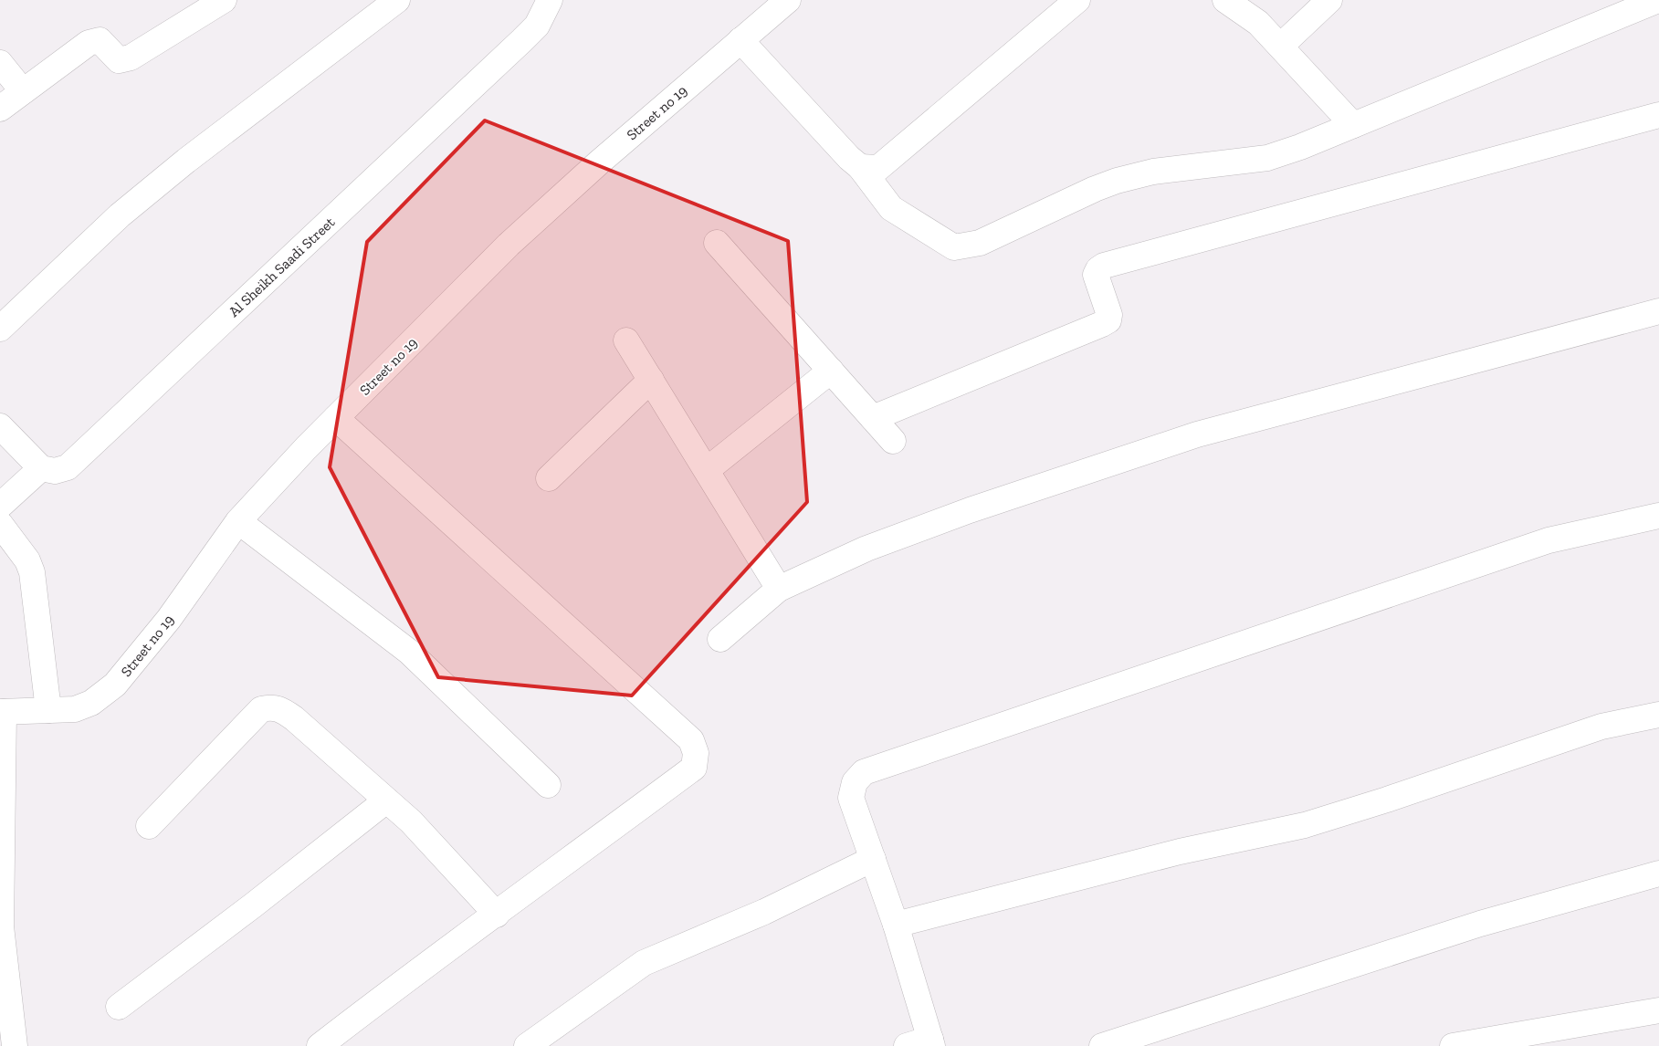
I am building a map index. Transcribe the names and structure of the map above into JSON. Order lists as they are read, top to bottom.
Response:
{
  "streets": {
    "street": ["Street no 19", "Al Sheikh Saadi Street"]
  }
}
